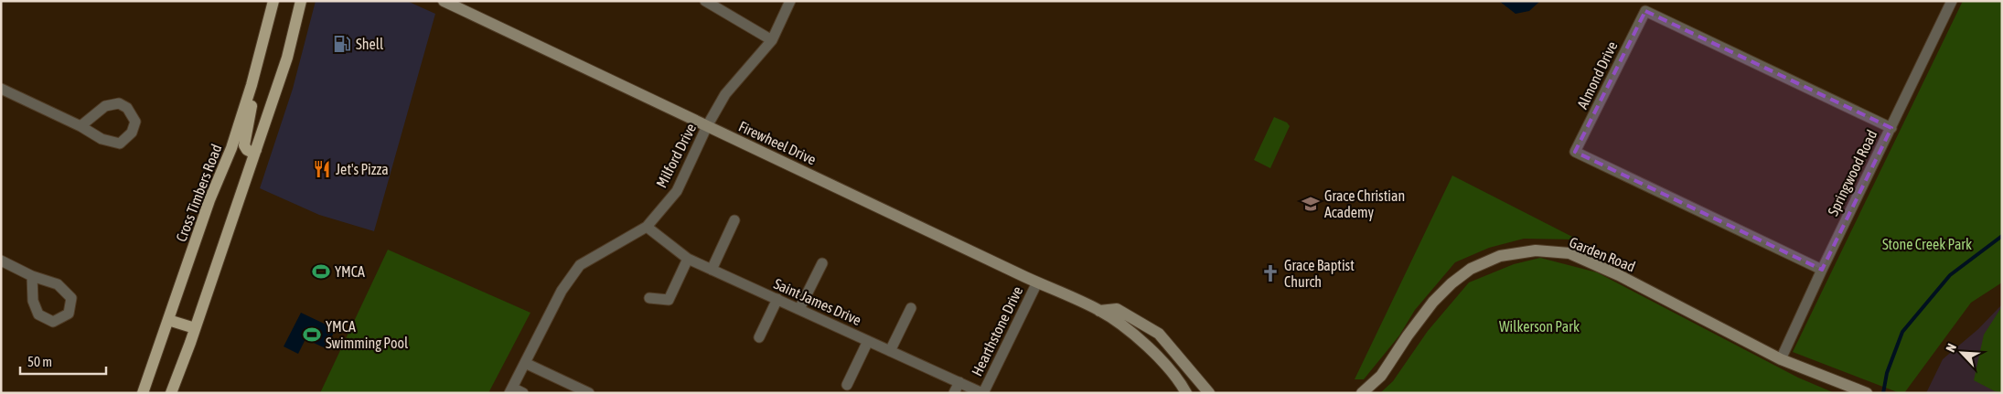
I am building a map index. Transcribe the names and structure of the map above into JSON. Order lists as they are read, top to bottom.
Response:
{
  "streets": {
    "main road": ["Cross Timbers Road"],
    "street": [
      "Almond Drive",
      "Firewheel Drive",
      "Milford Drive",
      "Springwood Road",
      "Garden Road",
      "Saint James Drive",
      "Hearthstone Drive"
    ]
  },
  "crossings": [
    ["Almond Drive", "Springwood Road"],
    ["Firewheel Drive", "Milford Drive"],
    ["Firewheel Drive", "Hearthstone Drive"],
    ["Milford Drive", "Saint James Drive"],
    ["Springwood Road", "Garden Road"],
    ["Saint James Drive", "Hearthstone Drive"]
  ],
  "parks": ["Stone Creek Park", "Wilkerson Park"],
  "places": {
    "fuel station": ["Shell"],
    "restaurant": ["Jet's Pizza"],
    "school or university": ["Grace Christian Academy"],
    "sports": ["YMCA", "YMCA Swimming Pool"],
    "church": ["Grace Baptist Church"]
  },
  "scale_bar": "50 m",
  "north": "top left"
}
